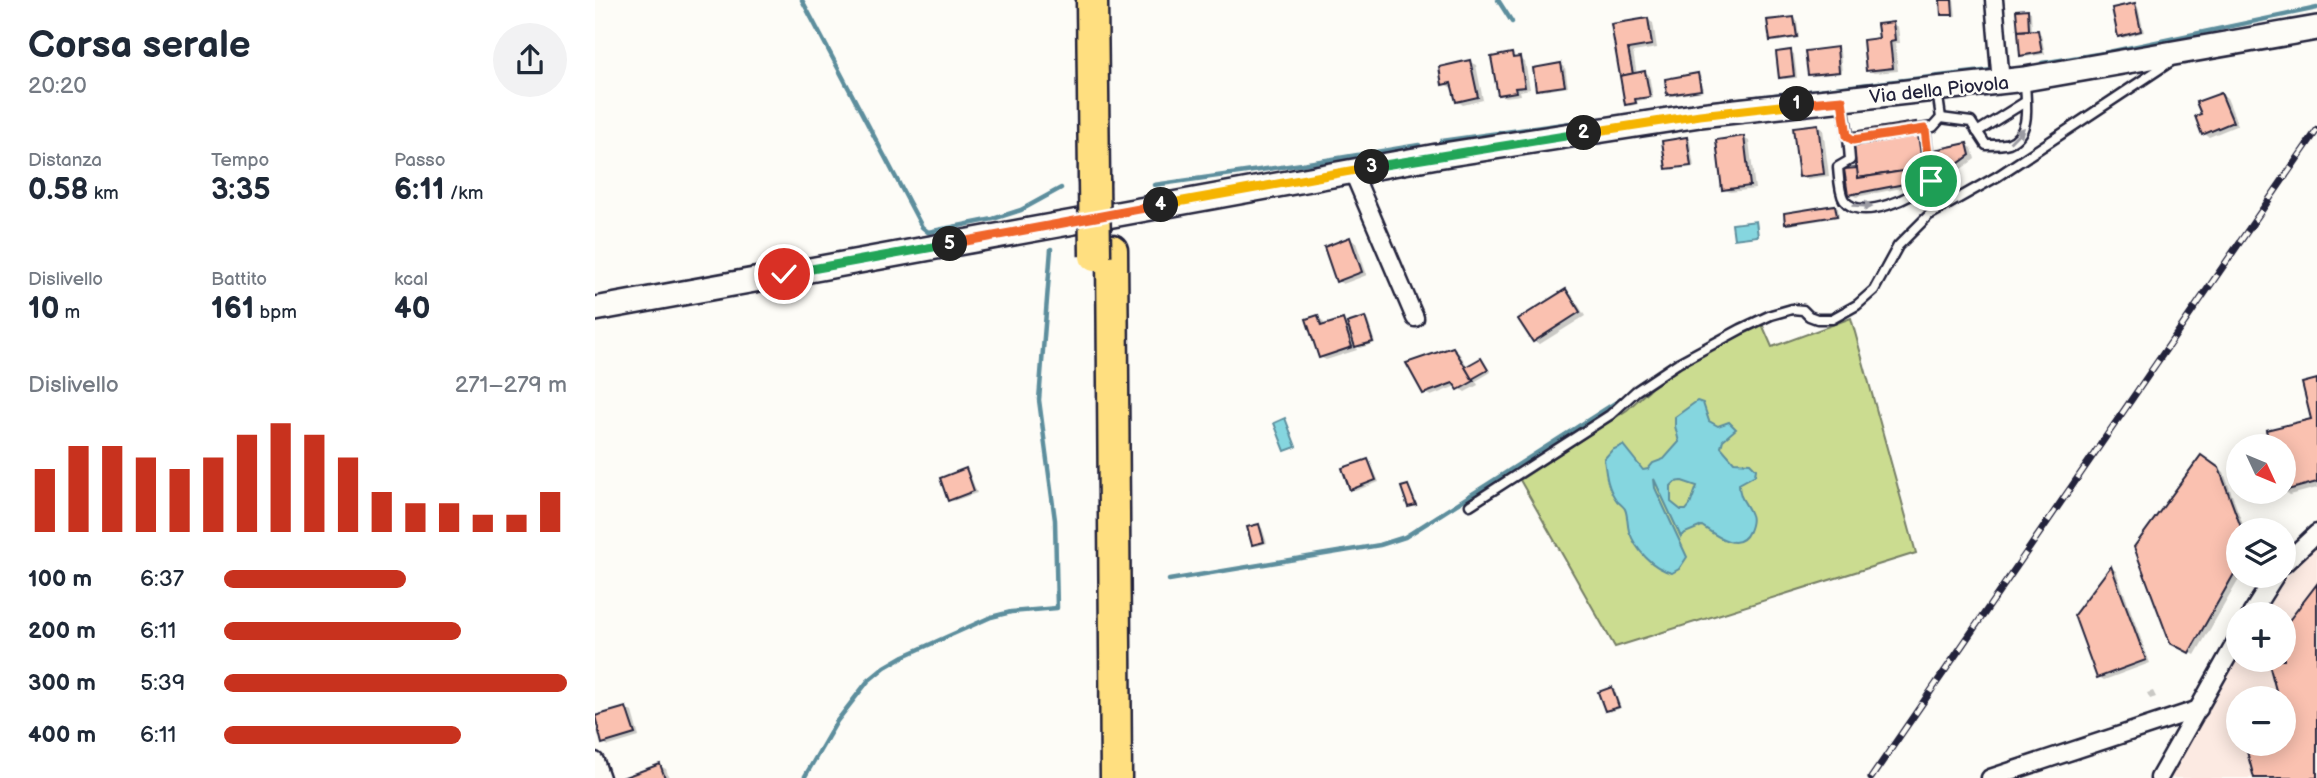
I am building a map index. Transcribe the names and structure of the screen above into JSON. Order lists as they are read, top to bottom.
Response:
{
  "streets": {
    "street": ["Via della Piovola"]
  },
  "north": "bottom right",
  "page": {
    "heading": ["Corsa serale", "20:20"],
    "pins": [
      "1",
      "2",
      "3",
      "4",
      "5"
    ],
    "stats": [
      ["Distanza", "0.58 km"],
      ["Tempo", "3:35"],
      ["Passo", "6:11 /km"],
      ["Dislivello", "10 m"],
      ["Battito", "161 bpm"],
      ["kcal", "40"]
    ],
    "chart": ["Dislivello", "271–279 m"],
    "map_buttons": ["+", "−"],
    "list": [
      {
        "name": "100 m",
        "note": "6:37"
      },
      {
        "name": "200 m",
        "note": "6:11"
      },
      {
        "name": "300 m",
        "note": "5:39"
      },
      {
        "name": "400 m",
        "note": "6:11"
      }
    ]
  }
}
